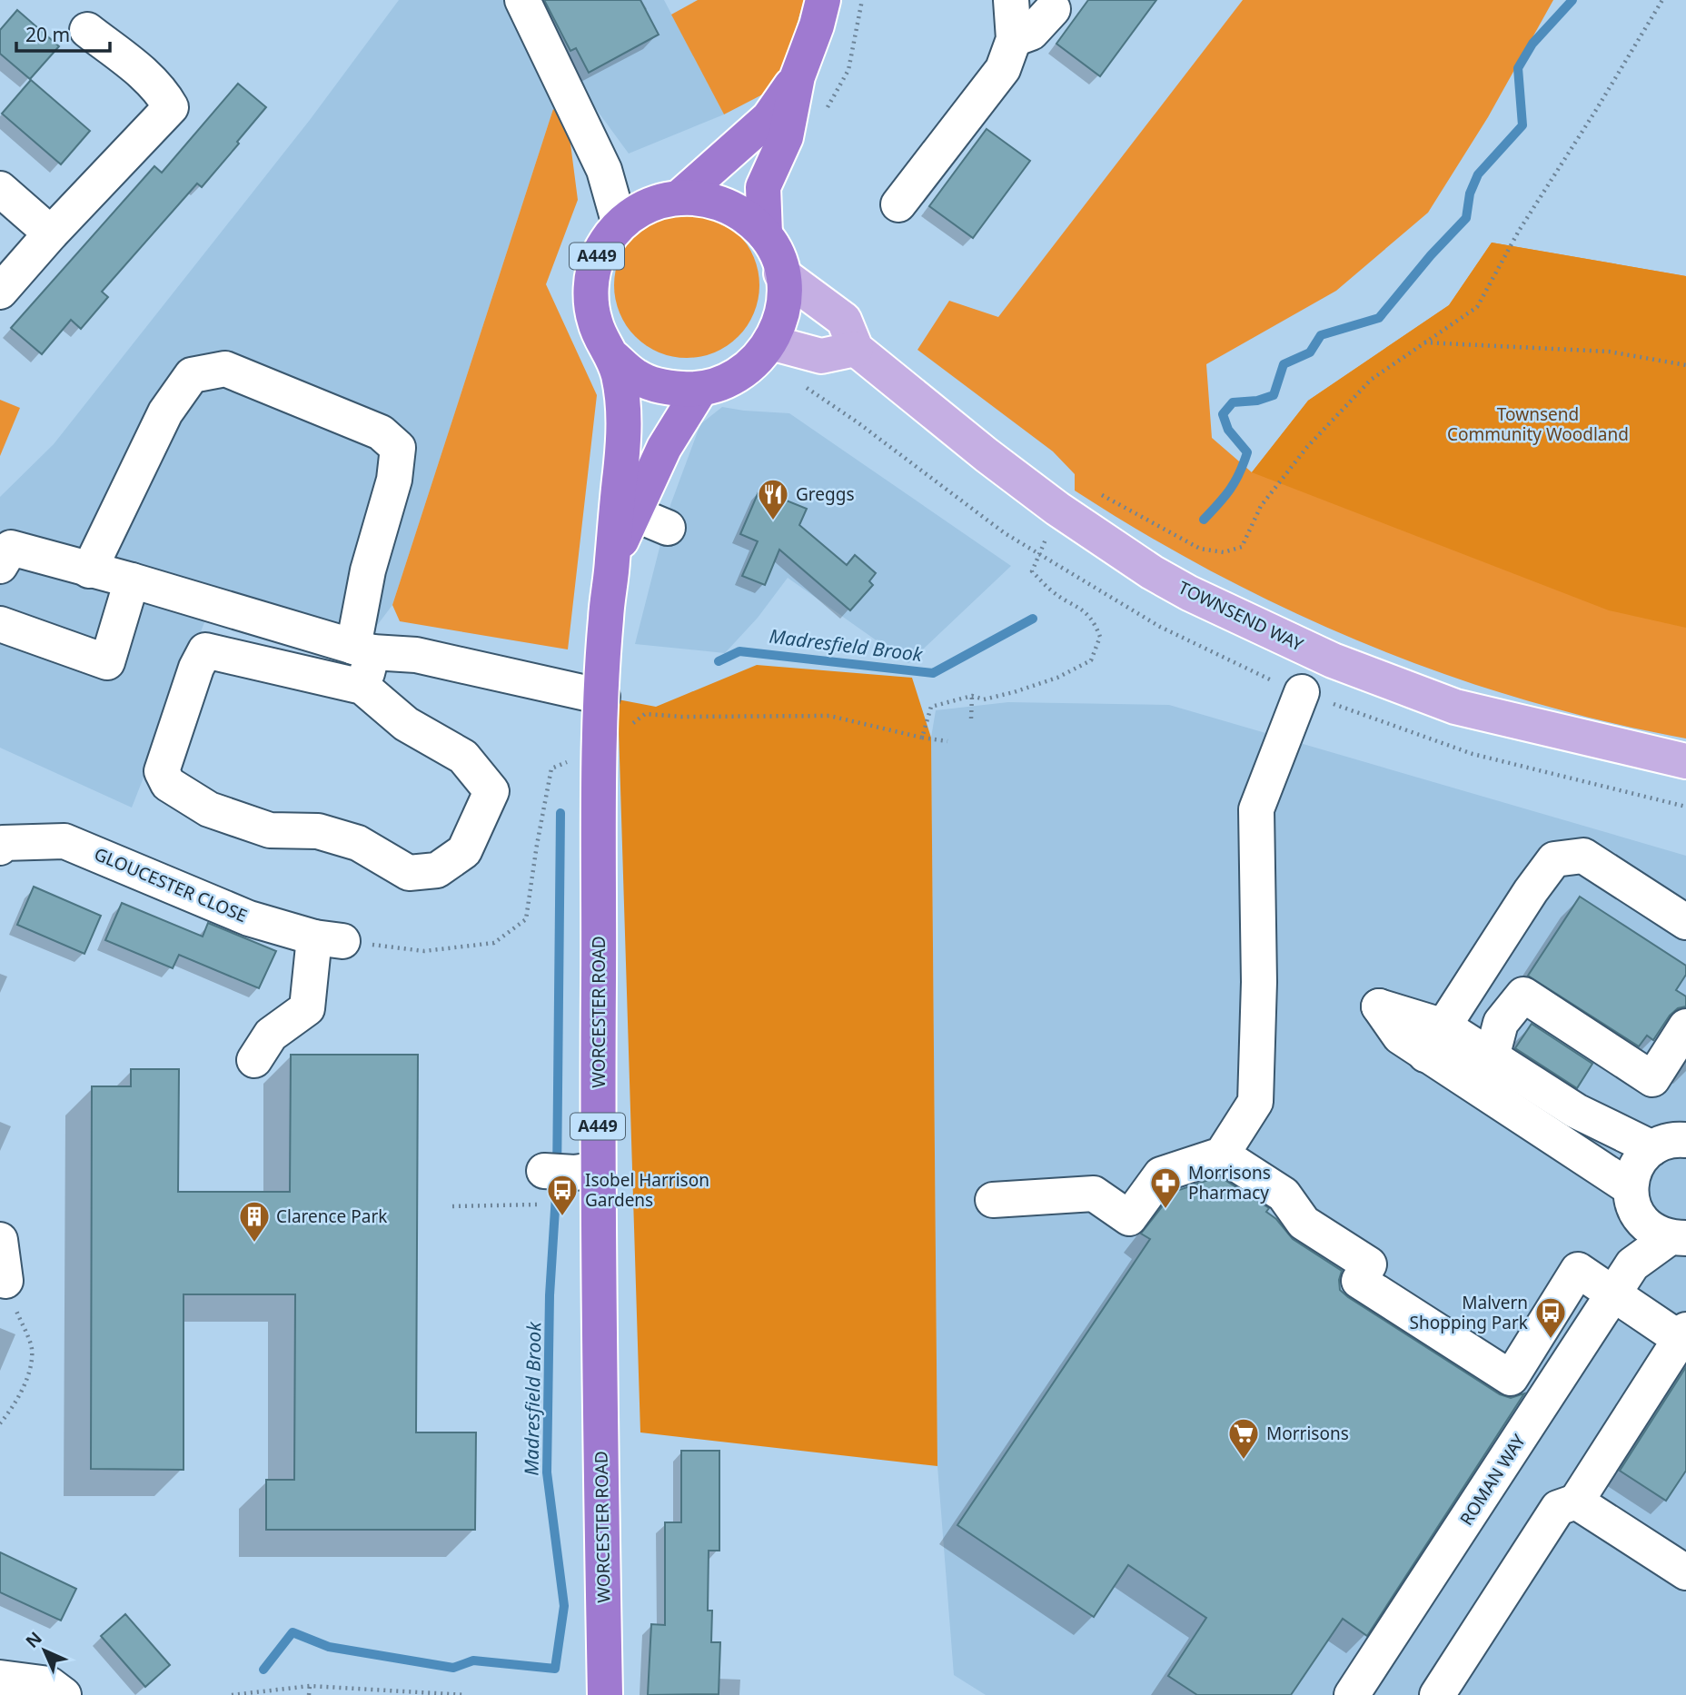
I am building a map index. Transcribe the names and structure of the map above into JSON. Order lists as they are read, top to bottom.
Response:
{
  "streets": {
    "highway": ["A449", "WORCESTER ROAD"],
    "main road": ["TOWNSEND WAY"],
    "street": ["GLOUCESTER CLOSE", "ROMAN WAY"]
  },
  "crossings": [
    ["A449", "WORCESTER ROAD"]
  ],
  "water": ["Madresfield Brook"],
  "parks": ["Townsend Community Woodland"],
  "places": {
    "restaurant": ["Greggs"],
    "pharmacy": ["Morrisons Pharmacy"],
    "bus stop": ["Isobel Harrison Gardens", "Malvern Shopping Park"],
    "building": ["Clarence Park"],
    "supermarket": ["Morrisons"]
  },
  "scale_bar": "20 m",
  "north": "top left"
}
